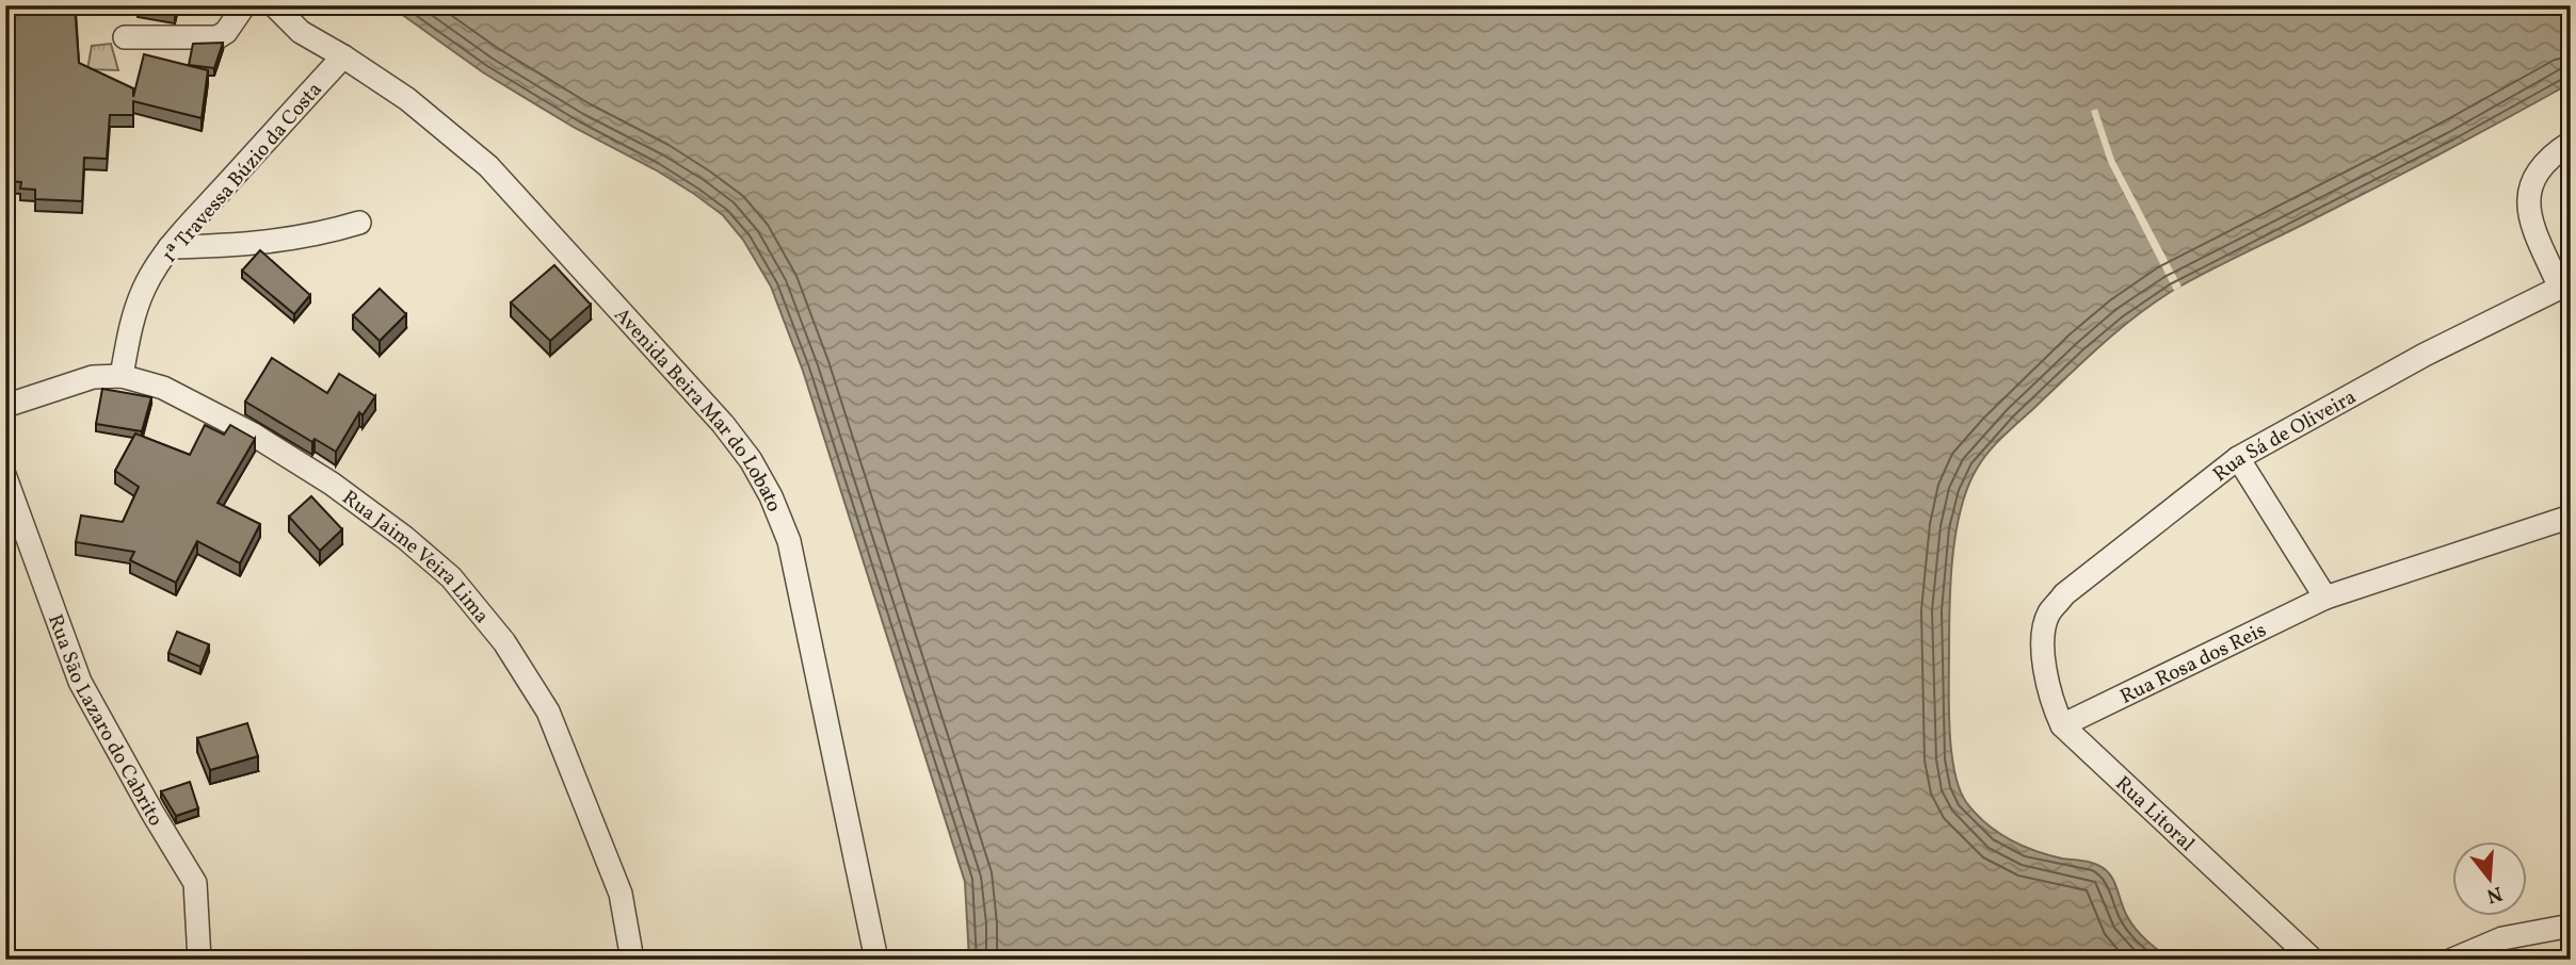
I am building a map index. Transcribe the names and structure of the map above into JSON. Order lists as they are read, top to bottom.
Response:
{
  "streets": {
    "street": [
      "1ª Travessa Búzio da Costa",
      "Avenida Beira Mar do Lobato",
      "Rua Sá de Oliveira",
      "Rua Jaime Veira Lima",
      "Rua Rosa dos Reis",
      "Rua São Lazaro do Cabrito",
      "Rua Litoral"
    ]
  },
  "crossings": [
    ["1ª Travessa Búzio da Costa", "Avenida Beira Mar do Lobato"],
    ["1ª Travessa Búzio da Costa", "Rua Jaime Veira Lima"],
    ["Rua Sá de Oliveira", "Rua Litoral"],
    ["Rua Rosa dos Reis", "Rua Litoral"]
  ],
  "north": "bottom"
}
